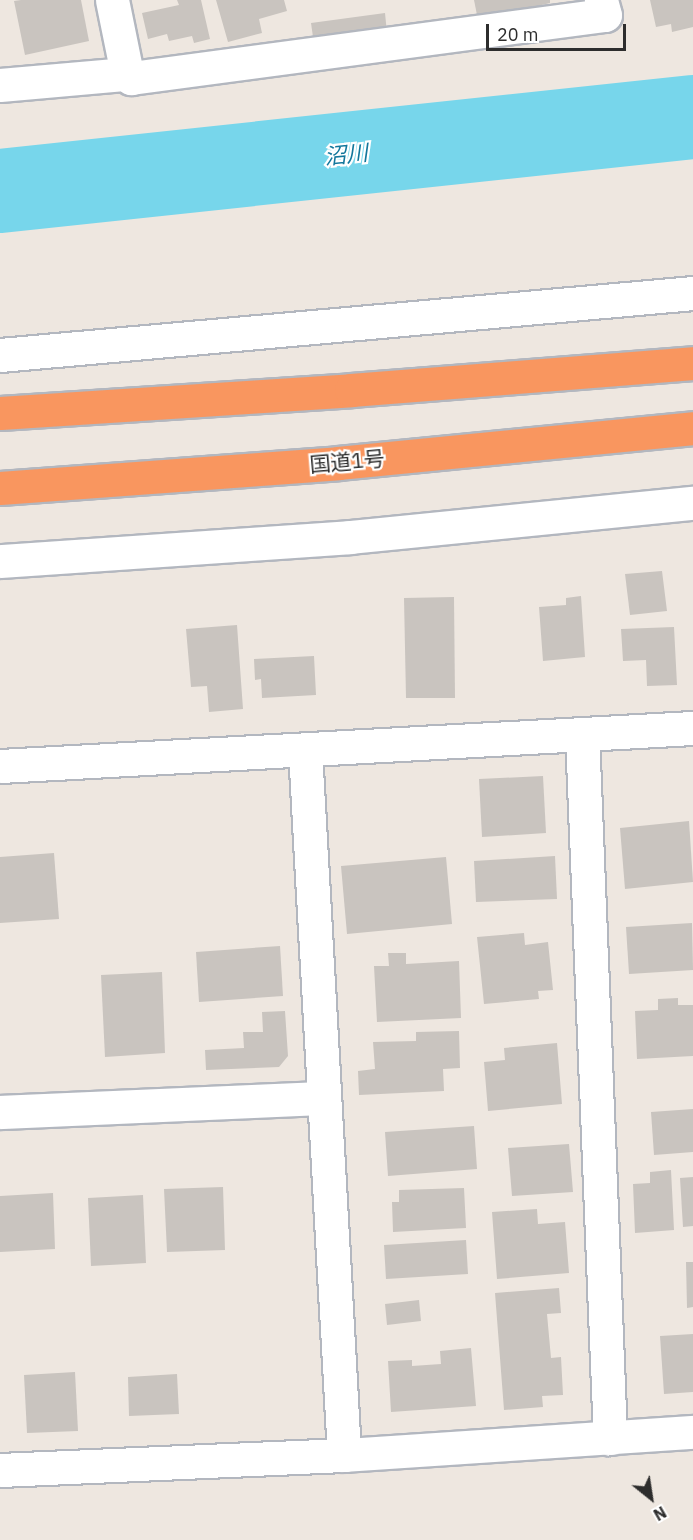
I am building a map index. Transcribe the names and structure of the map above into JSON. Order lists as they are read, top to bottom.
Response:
{
  "streets": {
    "highway": ["国道1号"]
  },
  "water": ["沼川"],
  "scale_bar": "20 m",
  "north": "bottom right"
}
